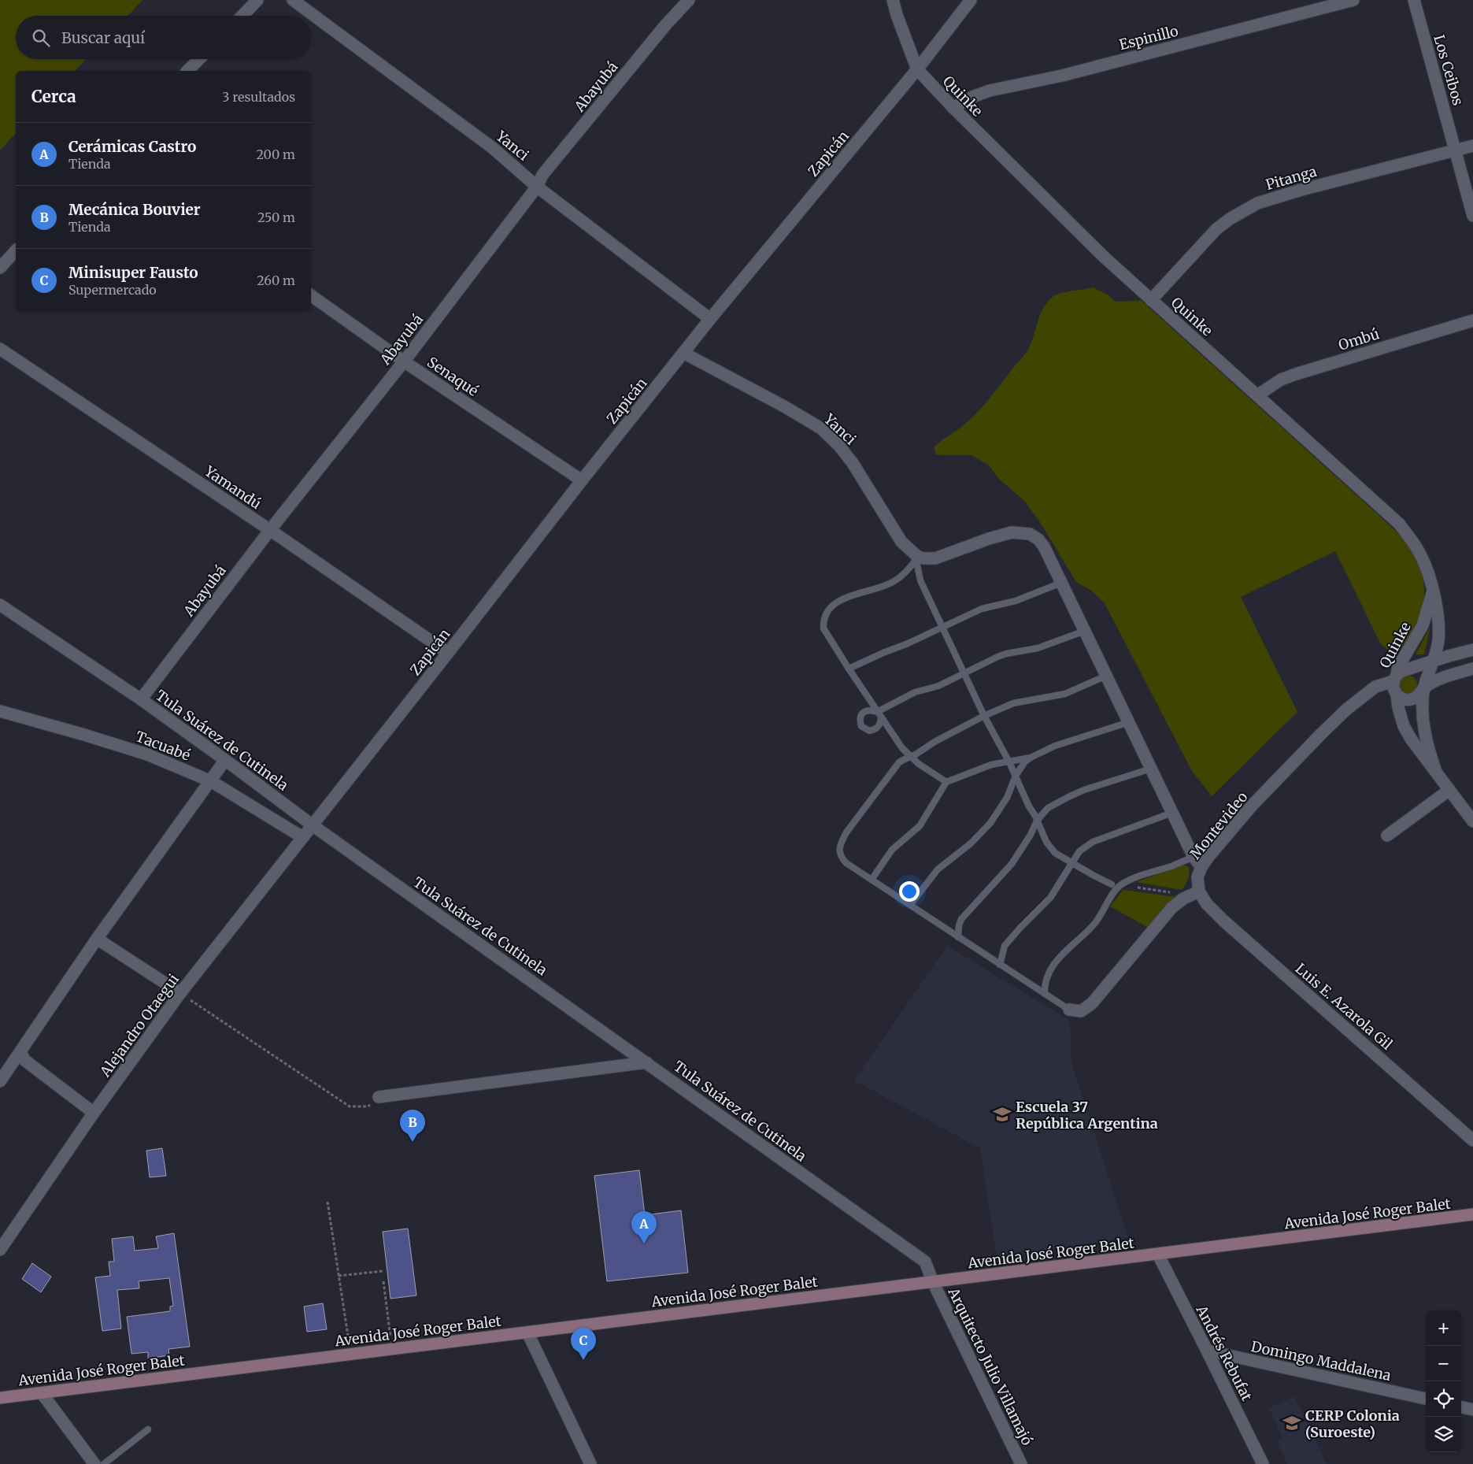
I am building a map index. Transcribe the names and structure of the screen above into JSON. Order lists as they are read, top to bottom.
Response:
{
  "streets": {
    "street": [
      "Espinillo",
      "Los Ceibos",
      "Abayubá",
      "Quinke",
      "Yanci",
      "Zapicán",
      "Pitanga",
      "Ombú",
      "Senaqué",
      "Yamandú",
      "Tula Suárez de Cutinela",
      "Tacuabé",
      "Montevideo",
      "Luis E. Azarola Gil",
      "Alejandro Otaegui",
      "Avenida José Roger Balet",
      "Andrés Rebufat",
      "Domingo Maddalena",
      "Arquitecto Julio Villamajó"
    ]
  },
  "crossings": [
    ["Espinillo", "Quinke"],
    ["Los Ceibos", "Pitanga"],
    ["Abayubá", "Yanci"],
    ["Abayubá", "Senaqué"],
    ["Abayubá", "Yamandú"],
    ["Abayubá", "Tula Suárez de Cutinela"],
    ["Quinke", "Zapicán"],
    ["Quinke", "Pitanga"],
    ["Quinke", "Ombú"],
    ["Quinke", "Montevideo"],
    ["Yanci", "Zapicán"],
    ["Zapicán", "Senaqué"],
    ["Zapicán", "Yamandú"],
    ["Zapicán", "Tula Suárez de Cutinela"],
    ["Zapicán", "Alejandro Otaegui"],
    ["Tula Suárez de Cutinela", "Alejandro Otaegui"],
    ["Tula Suárez de Cutinela", "Avenida José Roger Balet"],
    ["Tula Suárez de Cutinela", "Arquitecto Julio Villamajó"],
    ["Tacuabé", "Alejandro Otaegui"],
    ["Montevideo", "Luis E. Azarola Gil"],
    ["Avenida José Roger Balet", "Andrés Rebufat"],
    ["Avenida José Roger Balet", "Arquitecto Julio Villamajó"],
    ["Andrés Rebufat", "Domingo Maddalena"]
  ],
  "places": {
    "school or university": ["Escuela 37 República Argentina", "CERP Colonia (Suroeste)"]
  },
  "page": {
    "search": "Buscar aquí",
    "heading": ["Cerca", "3 resultados"],
    "list": [
      {
        "mark": "A",
        "name": "Cerámicas Castro",
        "note": "Tienda",
        "value": "200 m"
      },
      {
        "mark": "B",
        "name": "Mecánica Bouvier",
        "note": "Tienda",
        "value": "250 m"
      },
      {
        "mark": "C",
        "name": "Minisuper Fausto",
        "note": "Supermercado",
        "value": "260 m"
      }
    ],
    "pins": ["B", "A", "C"],
    "map_buttons": ["+", "−"]
  }
}
